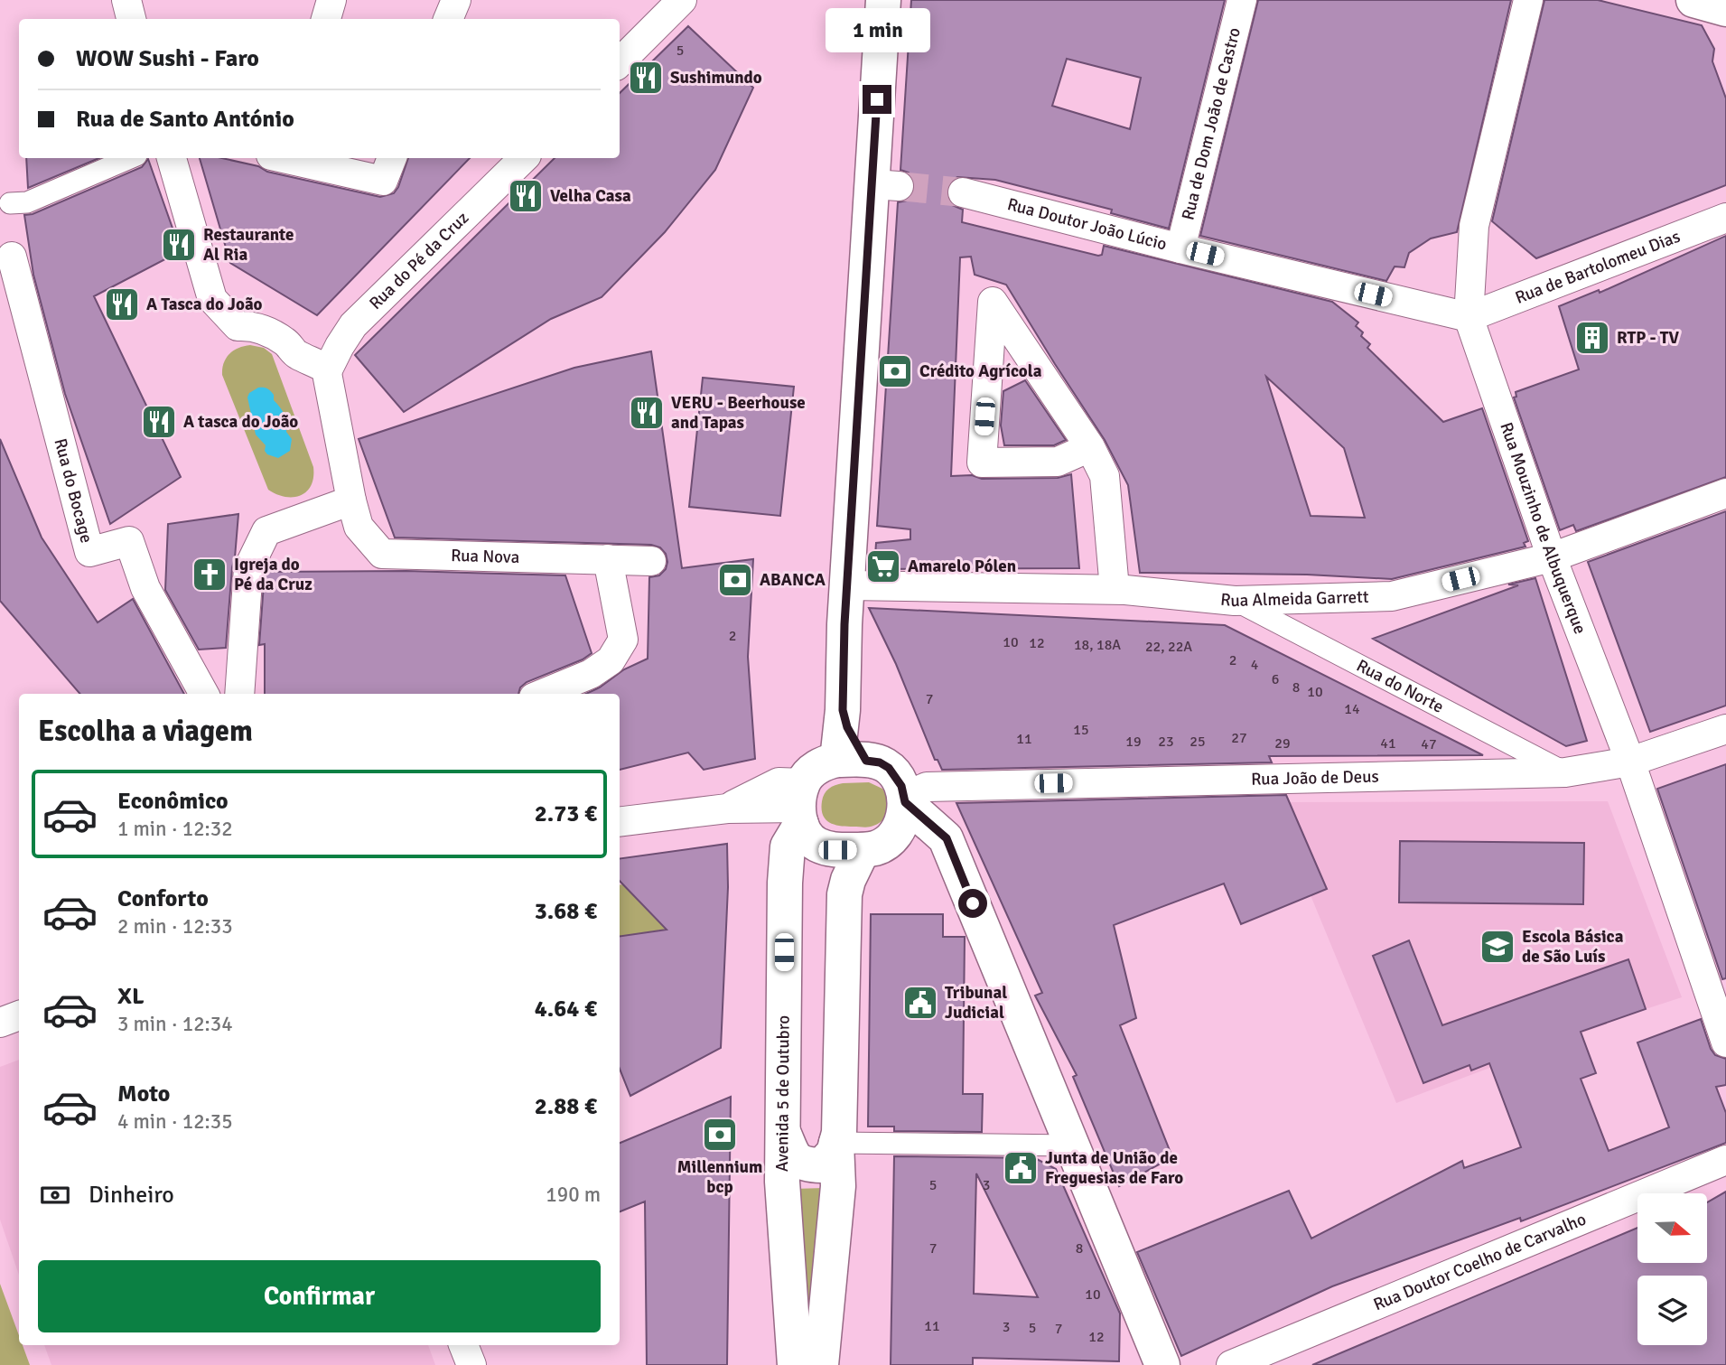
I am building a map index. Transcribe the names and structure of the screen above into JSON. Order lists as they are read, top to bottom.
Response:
{
  "streets": {
    "street": [
      "Rua de Dom João de Castro",
      "Rua Doutor João Lúcio",
      "Rua do Pé da Cruz",
      "Rua de Bartolomeu Dias",
      "Rua do Bocage",
      "Rua Mouzinho de Albuquerque",
      "Rua Nova",
      "Rua Almeida Garrett",
      "Rua do Norte",
      "Rua João de Deus",
      "Avenida 5 de Outubro",
      "Rua Doutor Coelho de Carvalho"
    ]
  },
  "crossings": [
    ["Rua de Dom João de Castro", "Rua Doutor João Lúcio"],
    ["Rua Doutor João Lúcio", "Rua de Bartolomeu Dias"],
    ["Rua Doutor João Lúcio", "Rua Mouzinho de Albuquerque"],
    ["Rua do Pé da Cruz", "Rua Nova"],
    ["Rua de Bartolomeu Dias", "Rua Mouzinho de Albuquerque"],
    ["Rua Mouzinho de Albuquerque", "Rua Almeida Garrett"],
    ["Rua Mouzinho de Albuquerque", "Rua João de Deus"],
    ["Rua Almeida Garrett", "Rua do Norte"],
    ["Rua do Norte", "Rua João de Deus"],
    ["Rua João de Deus", "Avenida 5 de Outubro"]
  ],
  "places": {
    "restaurant": [
      "Sushimundo",
      "Velha Casa",
      "Restaurante Al Ria",
      "A Tasca do João",
      "VERU - Beerhouse and Tapas",
      "A tasca do João"
    ],
    "building": ["RTP - TV"],
    "bank": ["Crédito Agrícola", "ABANCA", "Millennium bcp"],
    "supermarket": ["Amarelo Pólen"],
    "church": ["Igreja do Pé da Cruz"],
    "school or university": ["Escola Básica de São Luís"],
    "public building": ["Tribunal Judicial", "Junta de União de Freguesias de Faro"]
  },
  "house_numbers": [
    "5",
    "2",
    "10",
    "12",
    "18, 18A",
    "22, 22A",
    "2",
    "4",
    "6",
    "8",
    "10",
    "7",
    "14",
    "15",
    "27",
    "11",
    "19",
    "23",
    "25",
    "29",
    "41",
    "47",
    "5",
    "3",
    "7",
    "8",
    "10",
    "11",
    "3",
    "5",
    "7",
    "12"
  ],
  "north": "right",
  "page": {
    "bubble": "1 min",
    "banner": ["WOW Sushi - Faro", "Rua de Santo António"],
    "heading": "Escolha a viagem",
    "list": [
      {
        "name": "Econômico",
        "note": "1 min · 12:32",
        "value": "2.73 €"
      },
      {
        "name": "Conforto",
        "note": "2 min · 12:33",
        "value": "3.68 €"
      },
      {
        "name": "XL",
        "note": "3 min · 12:34",
        "value": "4.64 €"
      },
      {
        "name": "Moto",
        "note": "4 min · 12:35",
        "value": "2.88 €"
      }
    ],
    "pay": ["Dinheiro", "190 m"],
    "buttons": "Confirmar"
  }
}
